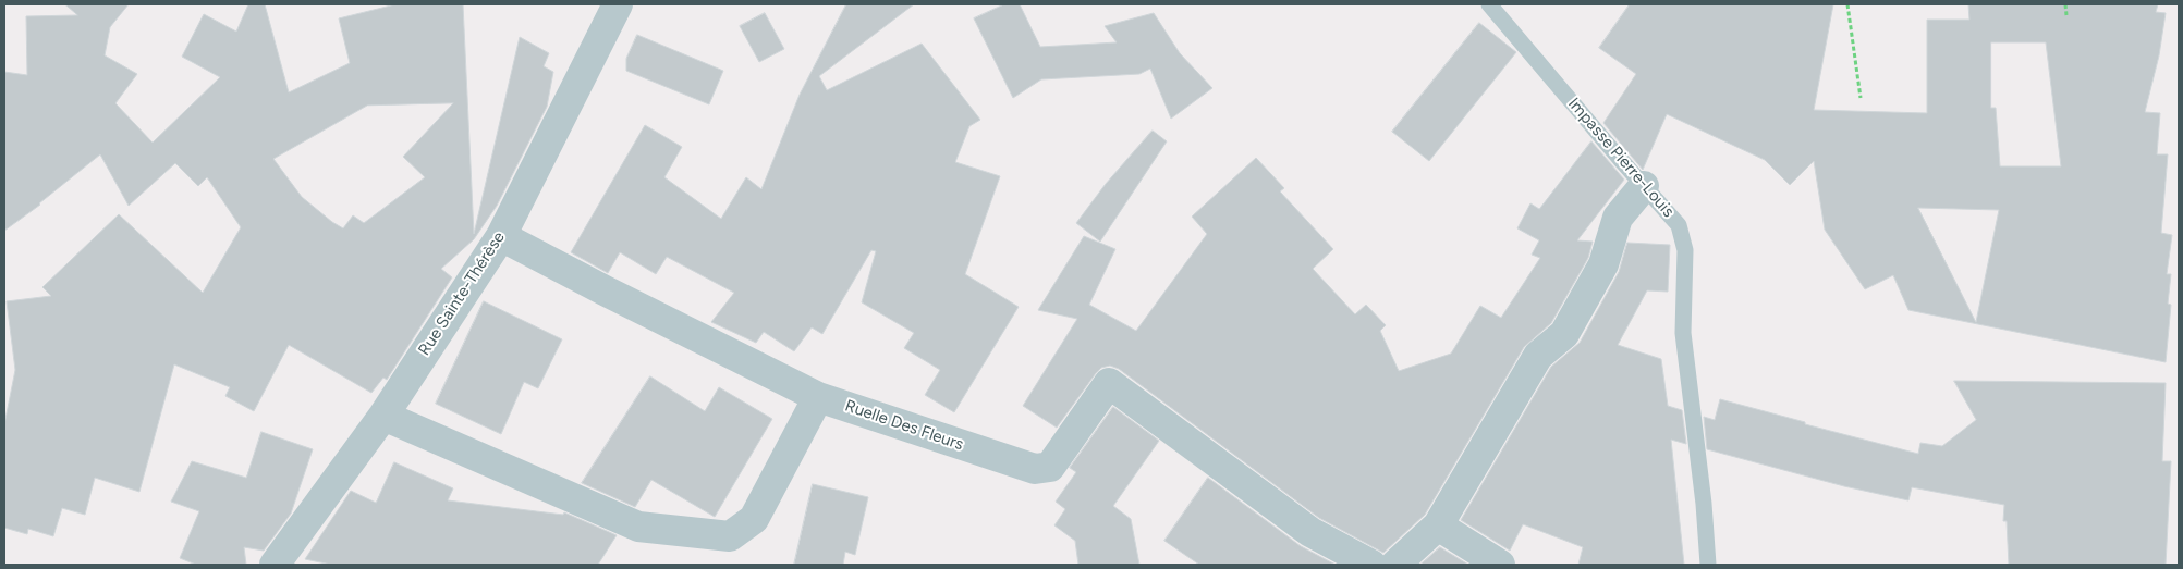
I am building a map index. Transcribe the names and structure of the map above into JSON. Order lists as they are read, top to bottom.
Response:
{
  "streets": {
    "street": ["Rue Sainte-Thérèse", "Ruelle Des Fleurs"],
    "lane": ["Impasse Pierre-Louis"]
  },
  "crossings": [
    ["Rue Sainte-Thérèse", "Ruelle Des Fleurs"]
  ]
}
